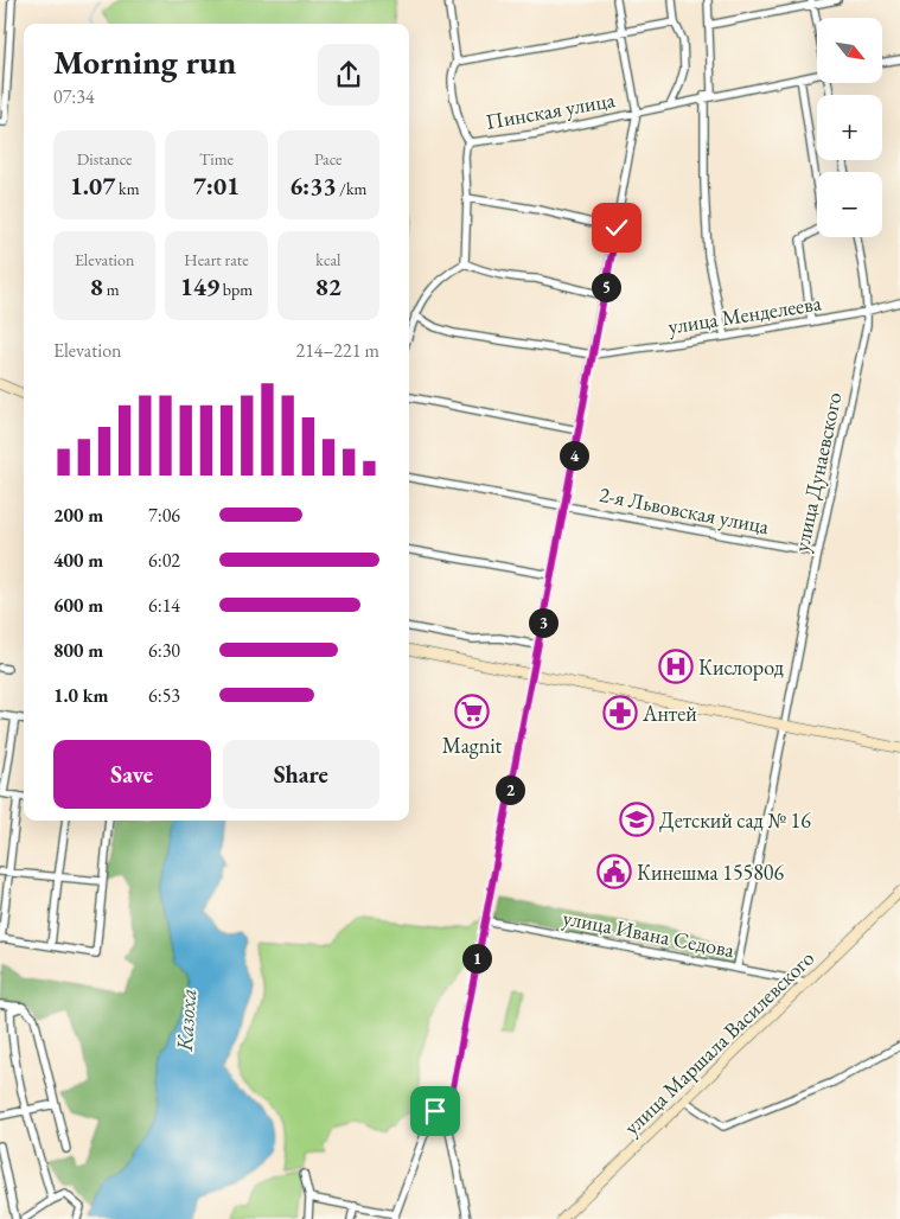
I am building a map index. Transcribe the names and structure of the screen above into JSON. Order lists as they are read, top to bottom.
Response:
{
  "streets": {
    "main road": ["улица Маршала Василевского"],
    "street": [
      "Пинская улица",
      "улица Менделеева",
      "улица Дунаевского",
      "2-я Львовская улица",
      "улица Ивана Седова"
    ]
  },
  "crossings": [
    ["улица Менделеева", "улица Дунаевского"],
    ["улица Дунаевского", "2-я Львовская улица"],
    ["улица Ивана Седова", "улица Маршала Василевского"]
  ],
  "water": ["Казоха"],
  "places": {
    "hospital": ["Кислород"],
    "supermarket": ["Magnit"],
    "pharmacy": ["Антей"],
    "school or university": ["Детский сад № 16"],
    "public building": ["Кинешма 155806"]
  },
  "north": "bottom right",
  "page": {
    "map_buttons": ["+", "−"],
    "heading": ["Morning run", "07:34"],
    "stats": [
      ["Distance", "1.07 km"],
      ["Time", "7:01"],
      ["Pace", "6:33 /km"],
      ["Elevation", "8 m"],
      ["Heart rate", "149 bpm"],
      ["kcal", "82"]
    ],
    "pins": [
      "5",
      "4",
      "3",
      "2",
      "1"
    ],
    "chart": ["Elevation", "214–221 m"],
    "list": [
      {
        "name": "200 m",
        "note": "7:06"
      },
      {
        "name": "400 m",
        "note": "6:02"
      },
      {
        "name": "600 m",
        "note": "6:14"
      },
      {
        "name": "800 m",
        "note": "6:30"
      },
      {
        "name": "1.0 km",
        "note": "6:53"
      }
    ],
    "buttons": ["Save", "Share"]
  }
}
